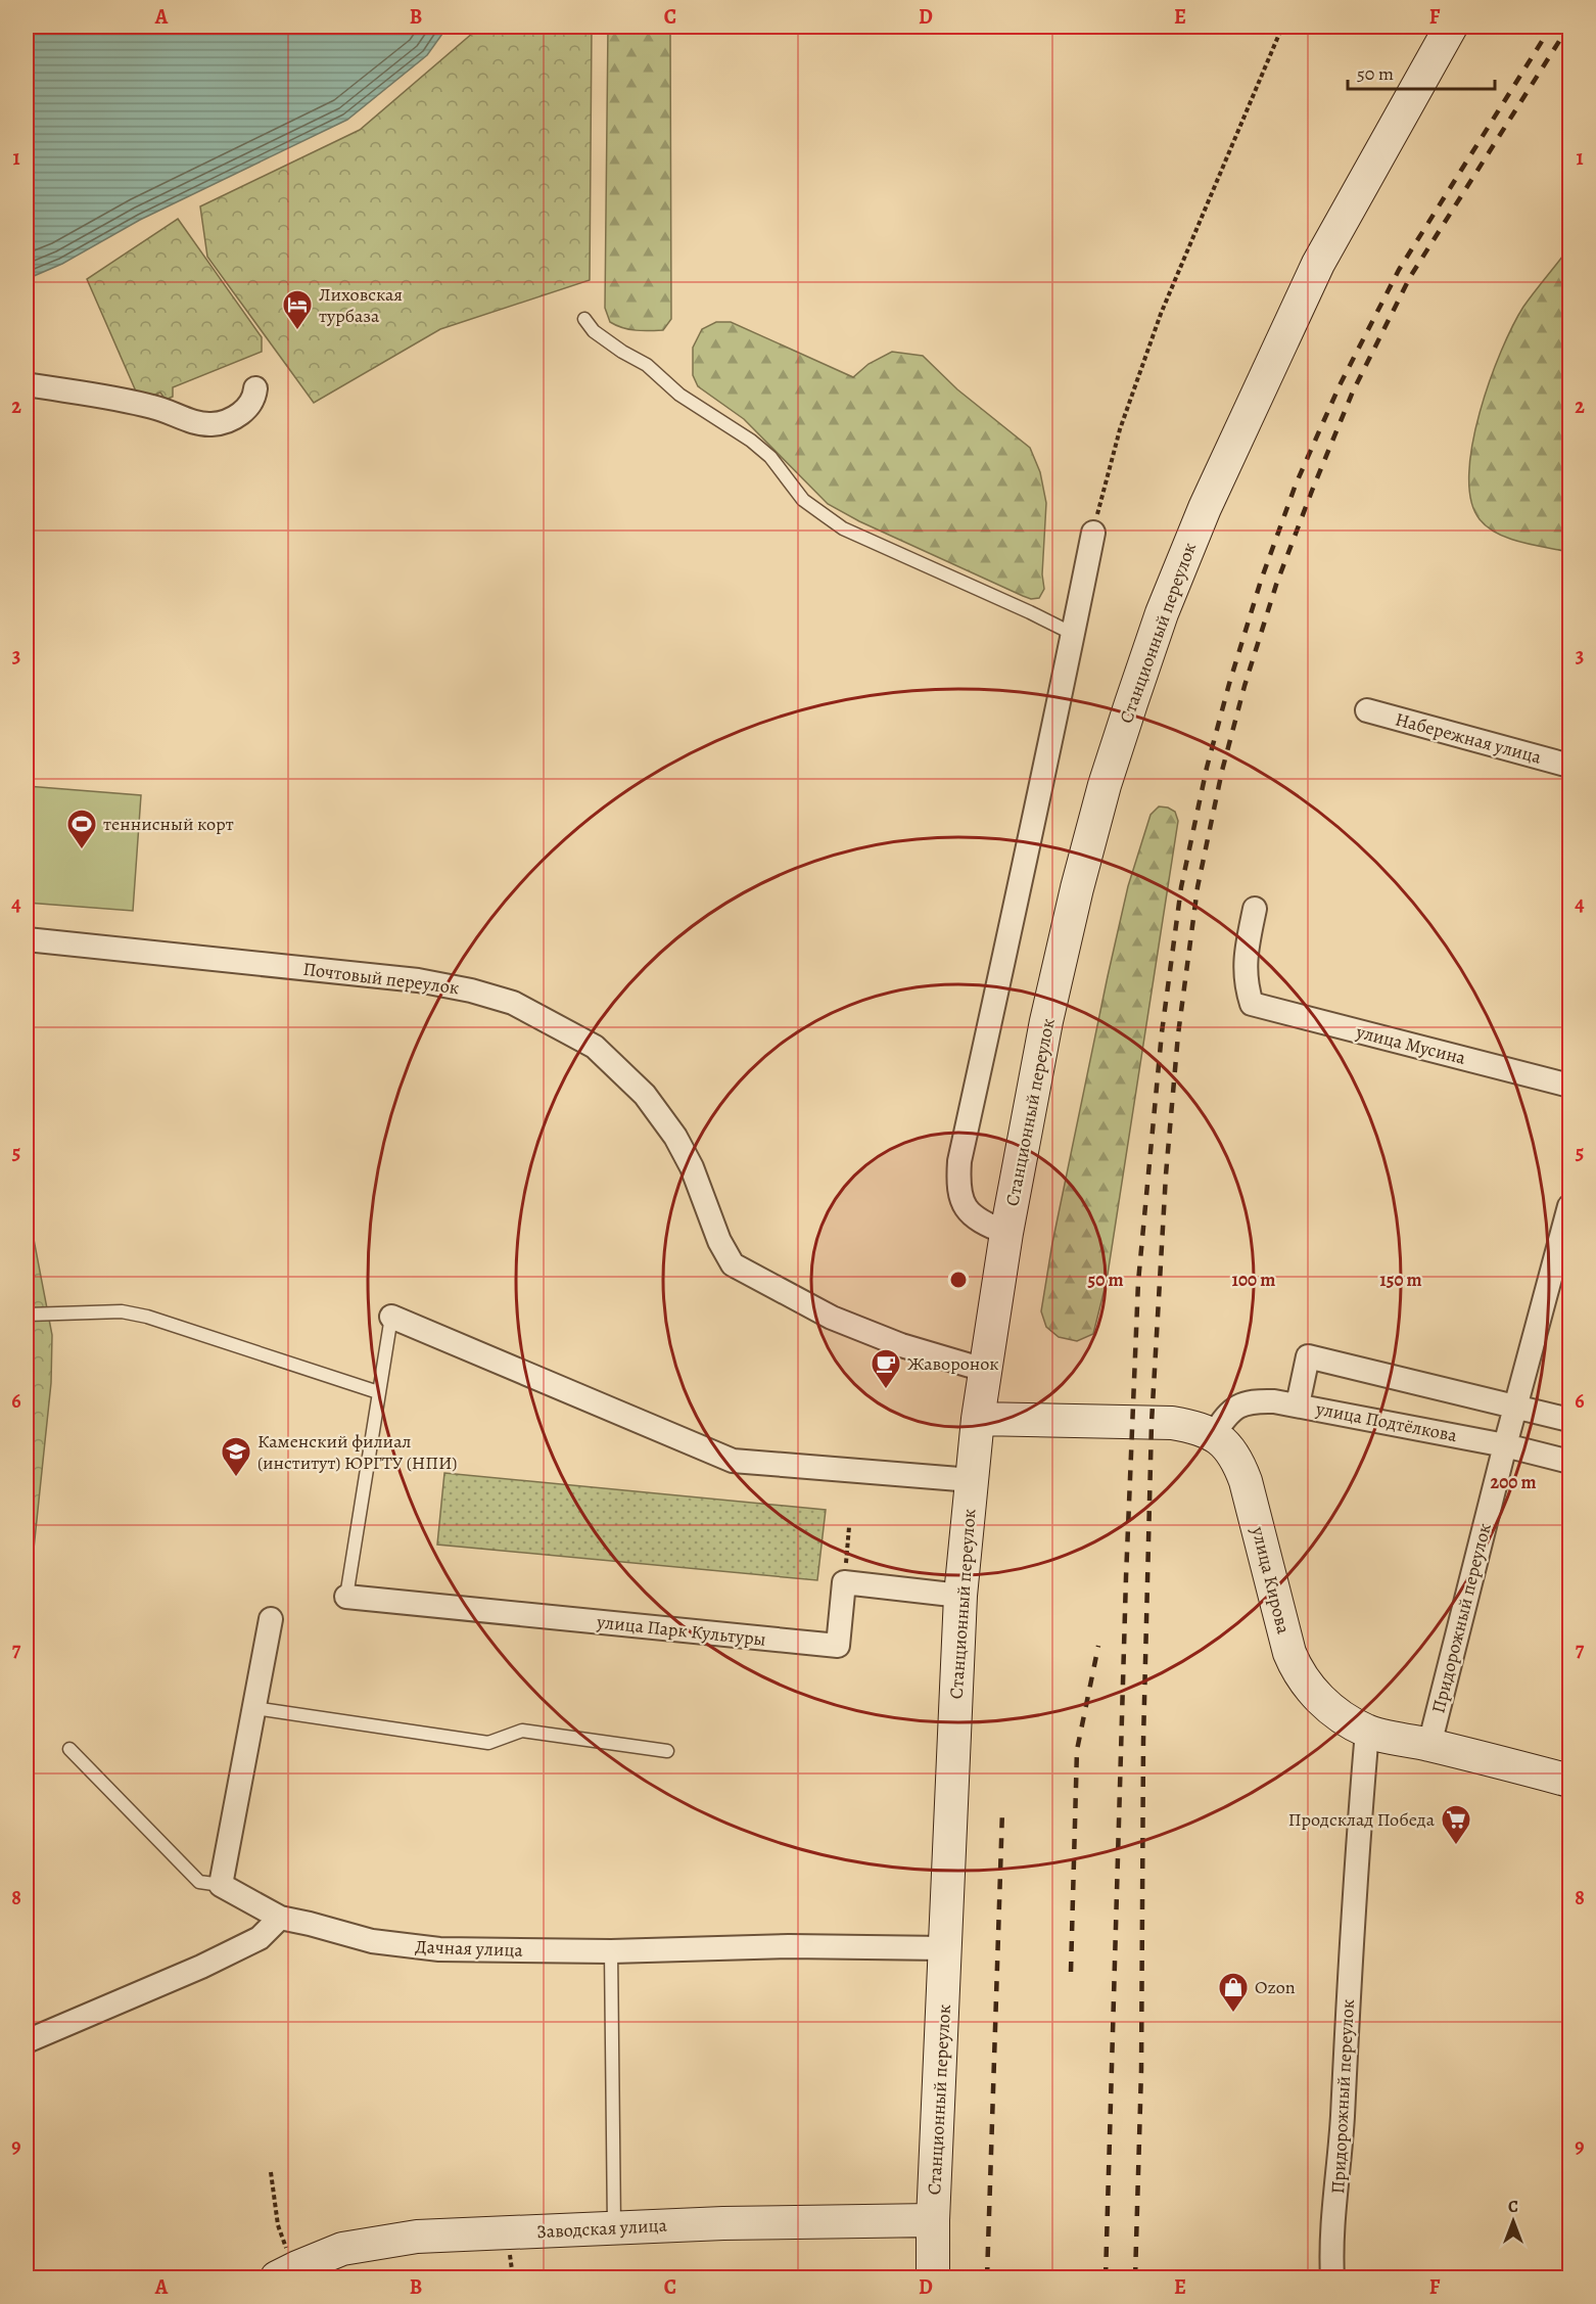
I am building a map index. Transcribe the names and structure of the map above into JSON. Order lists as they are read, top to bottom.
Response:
{
  "streets": {
    "main road": ["Станционный переулок", "улица Кирова", "Заводская улица"],
    "street": [
      "Набережная улица",
      "Почтовый переулок",
      "улица Мусина",
      "улица Подтёлкова",
      "Придорожный переулок",
      "улица Парк Культуры",
      "Дачная улица"
    ]
  },
  "crossings": [
    ["Станционный переулок", "Почтовый переулок"],
    ["Станционный переулок", "улица Кирова"],
    ["Станционный переулок", "Дачная улица"],
    ["Станционный переулок", "Заводская улица"],
    ["улица Подтёлкова", "Придорожный переулок"],
    ["улица Кирова", "Придорожный переулок"]
  ],
  "places": {
    "hotel": ["Лиховская турбаза"],
    "sports": ["теннисный корт"],
    "cafe": ["Жаворонок"],
    "school or university": ["Каменский филиал (институт) ЮРГТУ (НПИ)"],
    "supermarket": ["Продсклад Победа"],
    "shop": ["Ozon"]
  },
  "scale_bar": "50 m",
  "north": "top",
  "grid": {
    "columns": [
      "A",
      "B",
      "C",
      "D",
      "E",
      "F"
    ],
    "rows": [
      "1",
      "2",
      "3",
      "4",
      "5",
      "6",
      "7",
      "8",
      "9"
    ]
  },
  "rings": [
    "50 m",
    "100 m",
    "150 m",
    "200 m"
  ]
}
